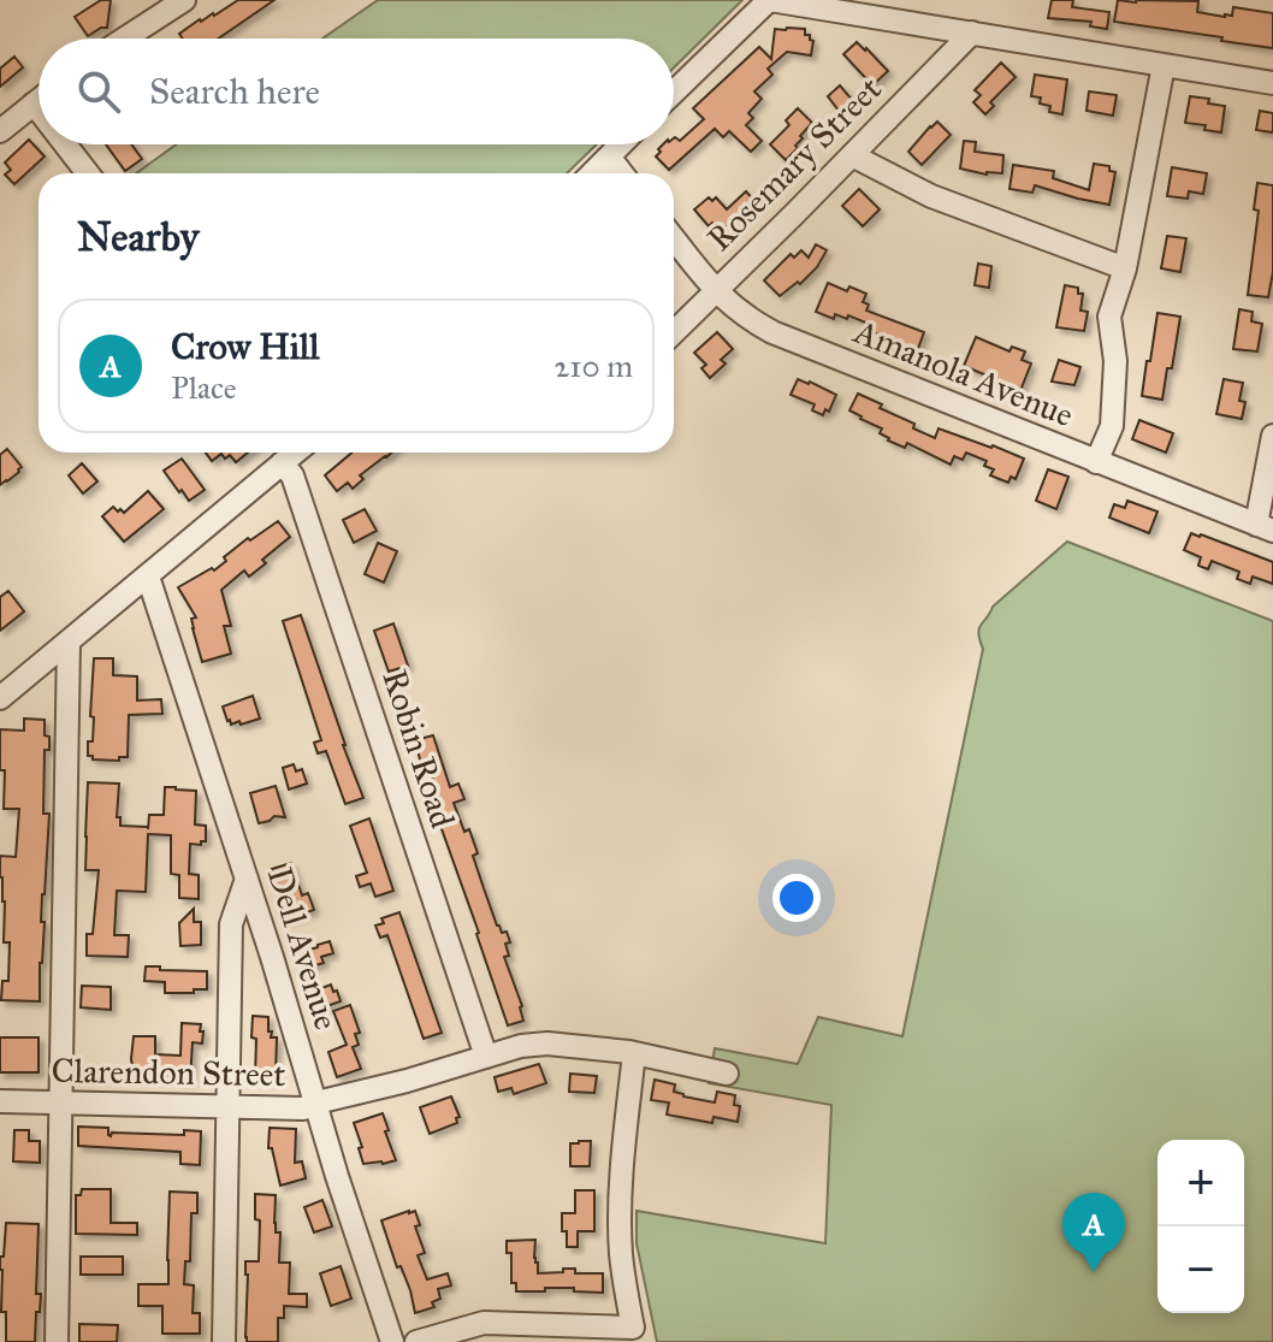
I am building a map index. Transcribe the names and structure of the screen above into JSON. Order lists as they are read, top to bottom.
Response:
{
  "streets": {
    "street": [
      "Rosemary Street",
      "Amanola Avenue",
      "Robin Road",
      "Dell Avenue",
      "Clarendon Street"
    ]
  },
  "crossings": [
    ["Rosemary Street", "Amanola Avenue"],
    ["Robin Road", "Clarendon Street"],
    ["Dell Avenue", "Clarendon Street"]
  ],
  "page": {
    "search": "Search here",
    "heading": "Nearby",
    "list": [
      {
        "mark": "A",
        "name": "Crow Hill",
        "note": "Place",
        "value": "210 m"
      }
    ],
    "map_buttons": ["+", "−"],
    "pins": "A"
  }
}
